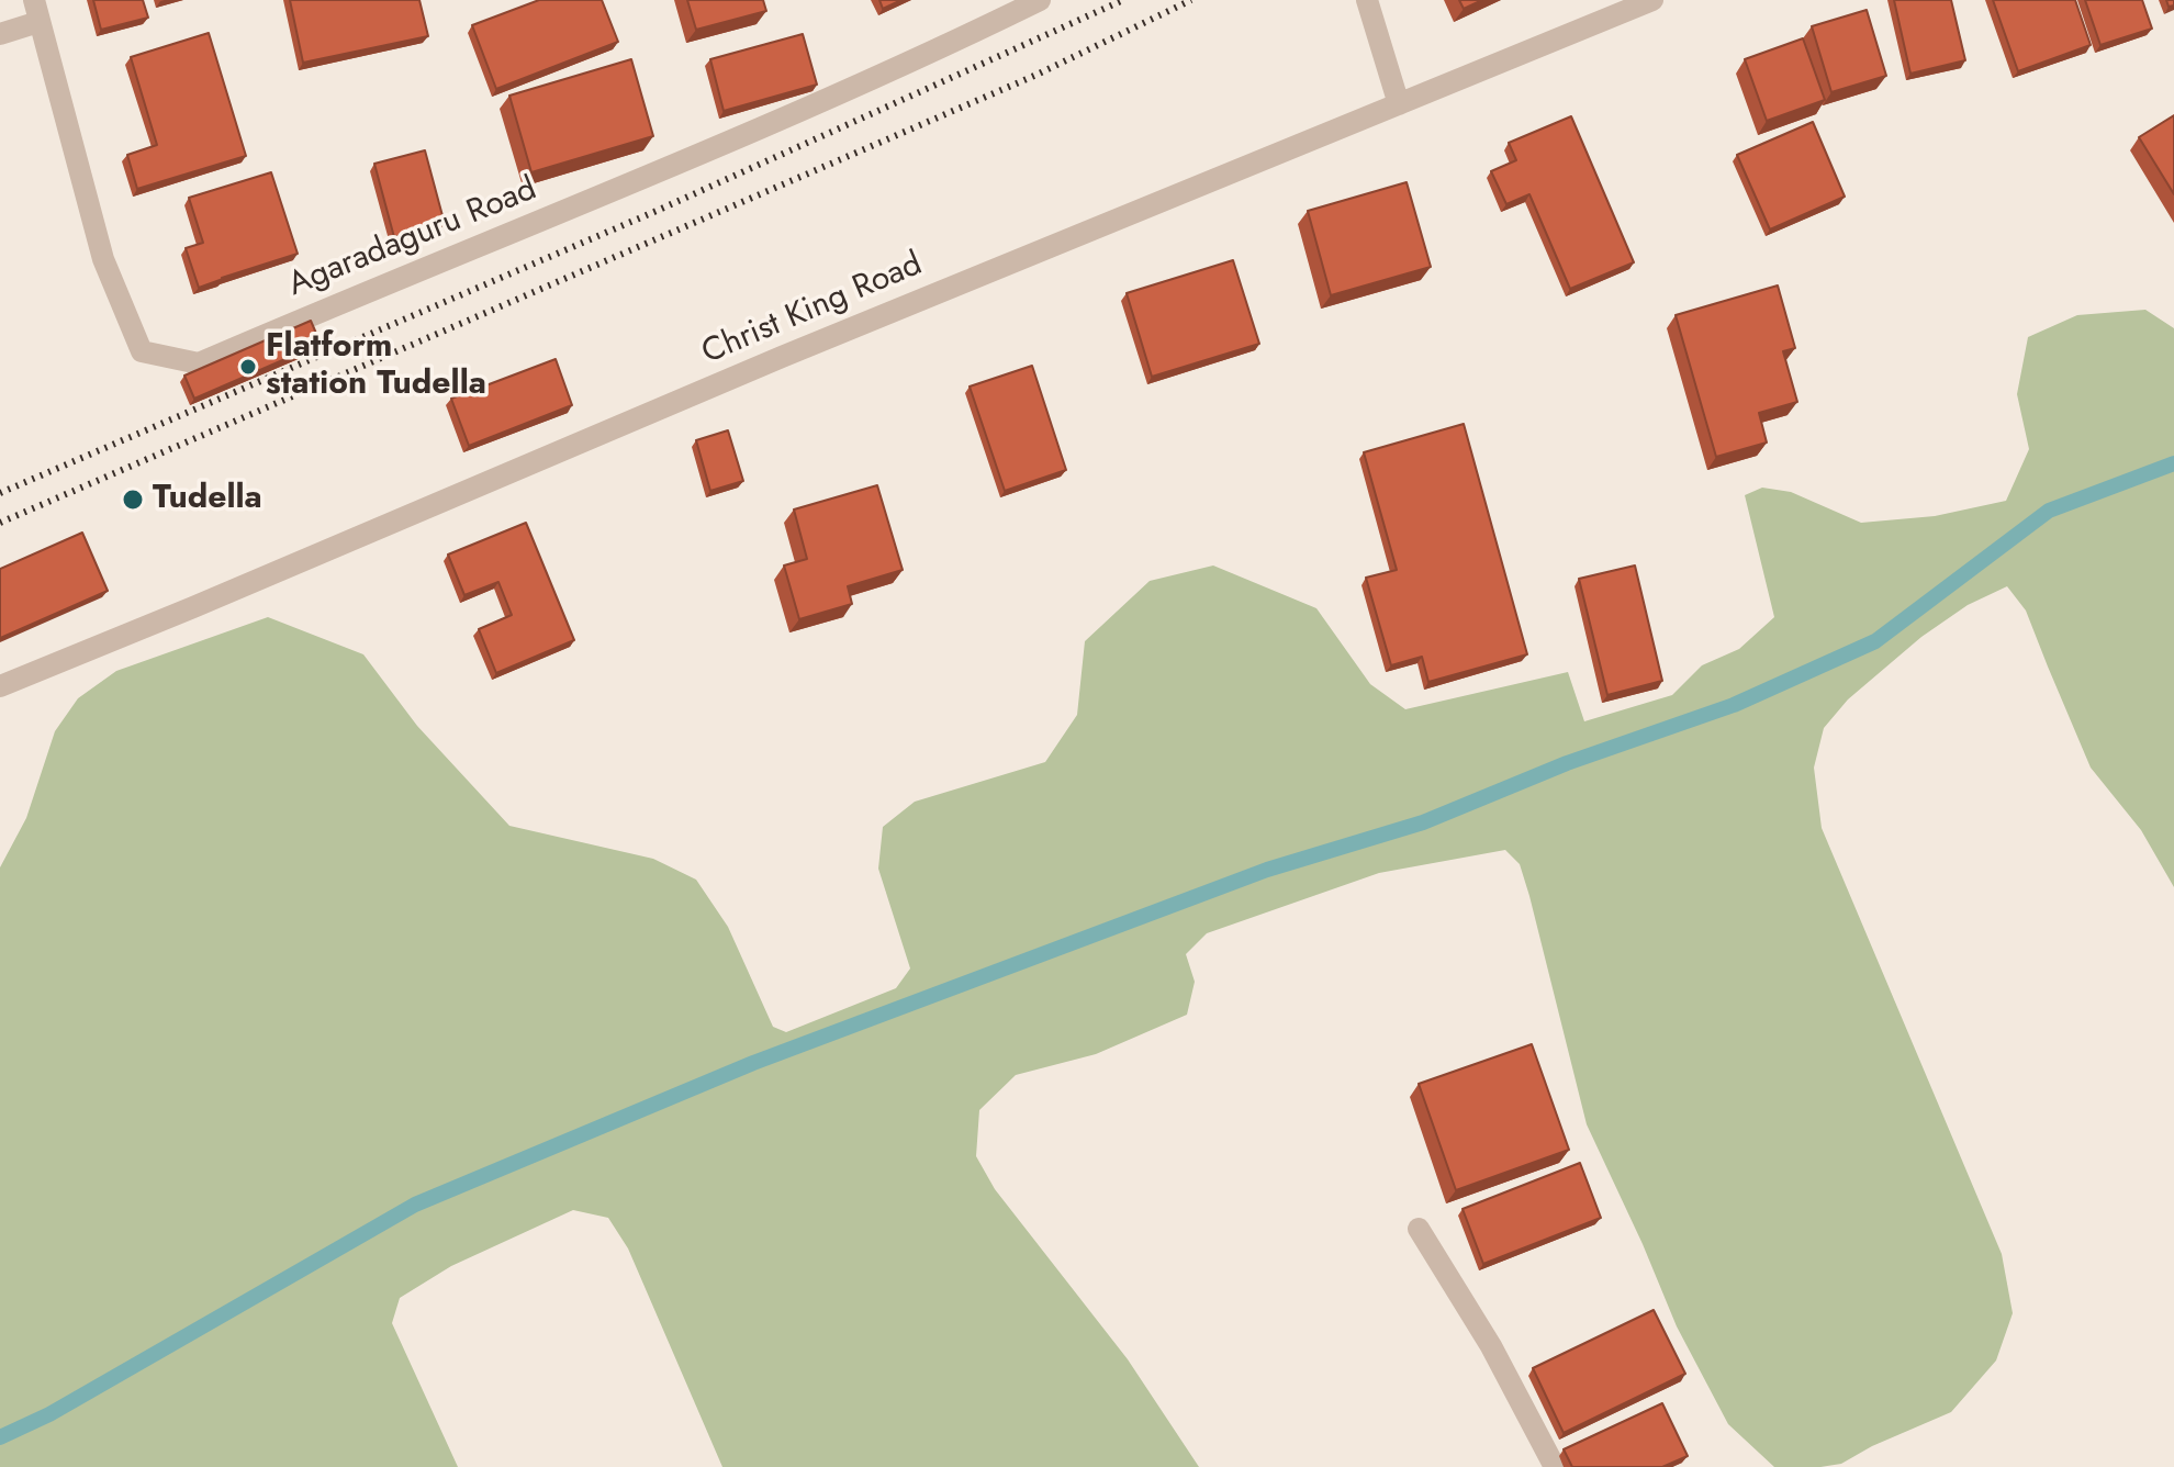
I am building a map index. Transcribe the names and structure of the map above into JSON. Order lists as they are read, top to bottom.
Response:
{
  "streets": {
    "street": ["Agaradaguru Road", "Christ King Road"]
  },
  "places": ["Flatform station Tudella", "Tudella"]
}
